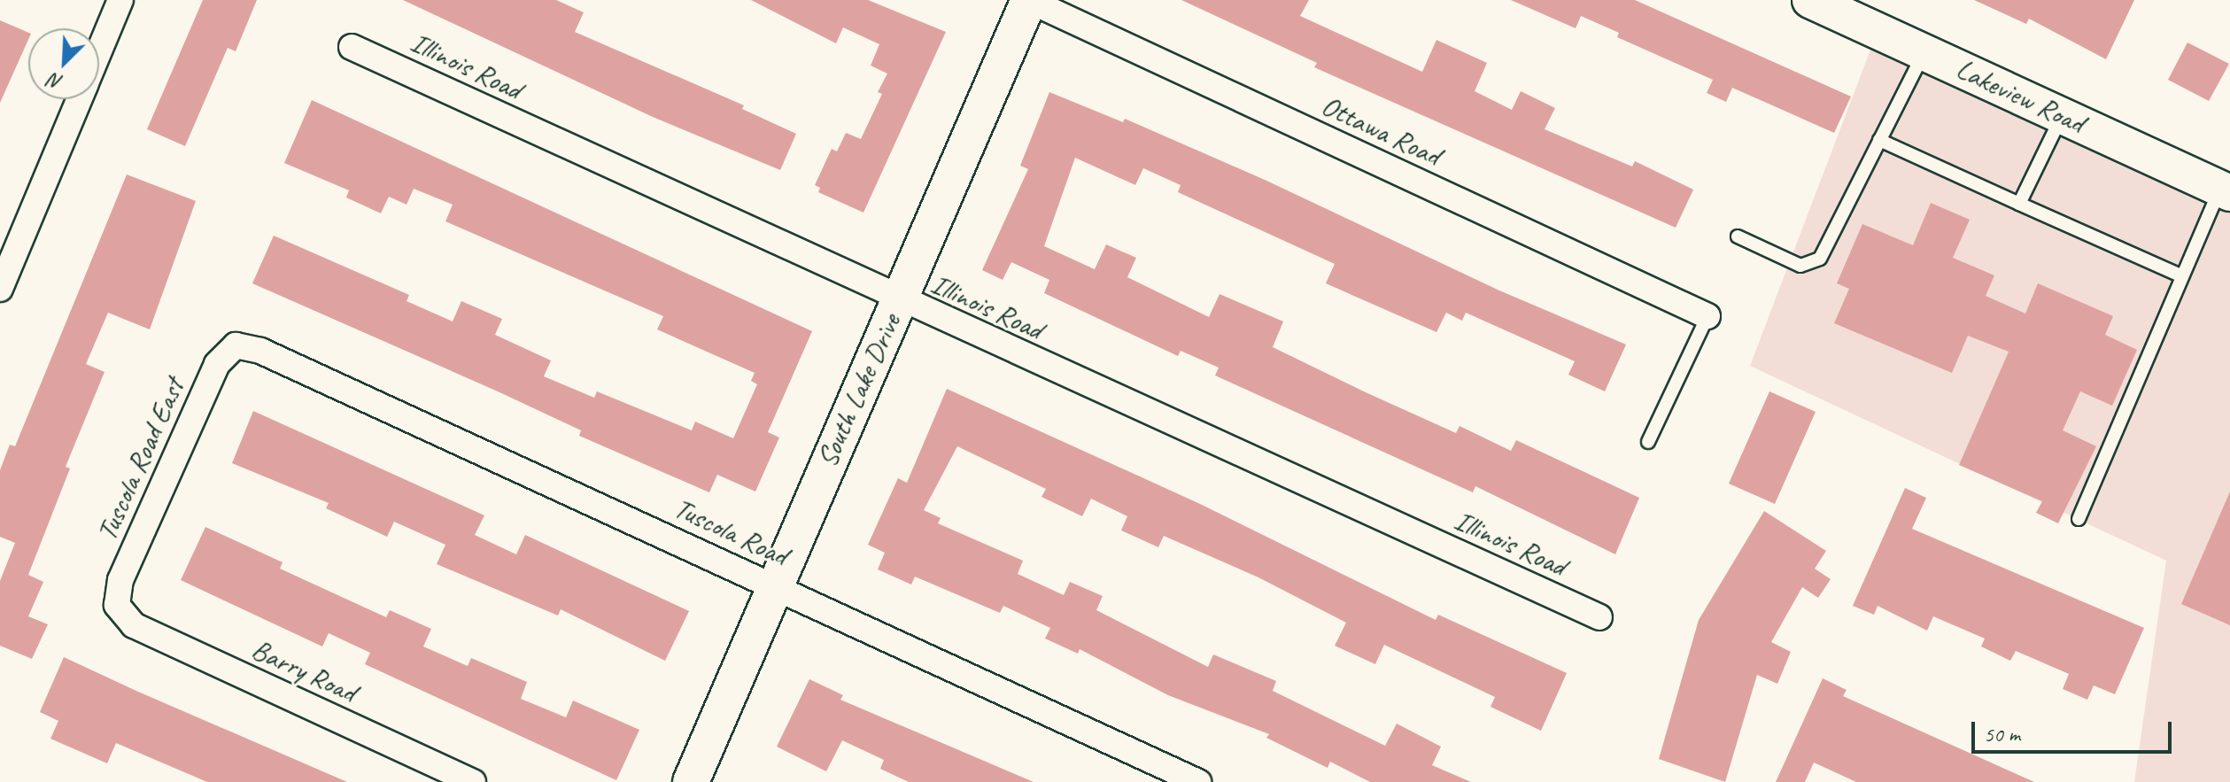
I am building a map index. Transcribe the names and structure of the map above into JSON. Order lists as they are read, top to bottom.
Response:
{
  "streets": {
    "street": [
      "Illinois Road",
      "Lakeview Road",
      "Ottawa Road",
      "South Lake Drive",
      "Tuscola Road East",
      "Tuscola Road",
      "Barry Road"
    ]
  },
  "crossings": [
    ["Illinois Road", "South Lake Drive"],
    ["Ottawa Road", "South Lake Drive"],
    ["South Lake Drive", "Tuscola Road"],
    ["Tuscola Road East", "Tuscola Road"],
    ["Tuscola Road East", "Barry Road"]
  ],
  "scale_bar": "50 m",
  "north": "bottom left"
}
